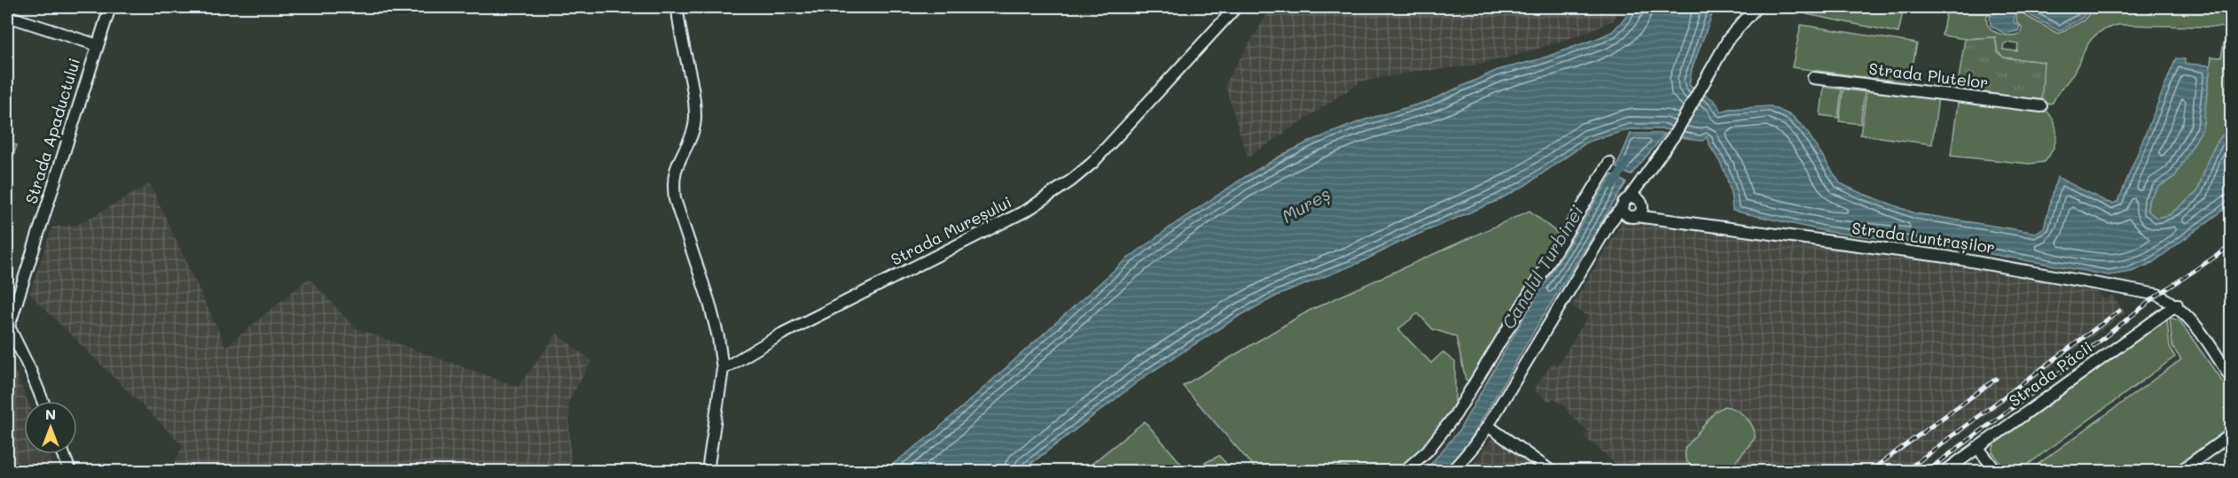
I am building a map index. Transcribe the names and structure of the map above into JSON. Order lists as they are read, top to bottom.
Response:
{
  "streets": {
    "street": [
      "Strada Plutelor",
      "Strada Apaductului",
      "Strada Mureșului",
      "Strada Luntrașilor",
      "Strada Păcii"
    ]
  },
  "crossings": [
    ["Strada Luntrașilor", "Strada Păcii"]
  ],
  "water": ["Mureș", "Canalul Turbinei"],
  "north": "top"
}
